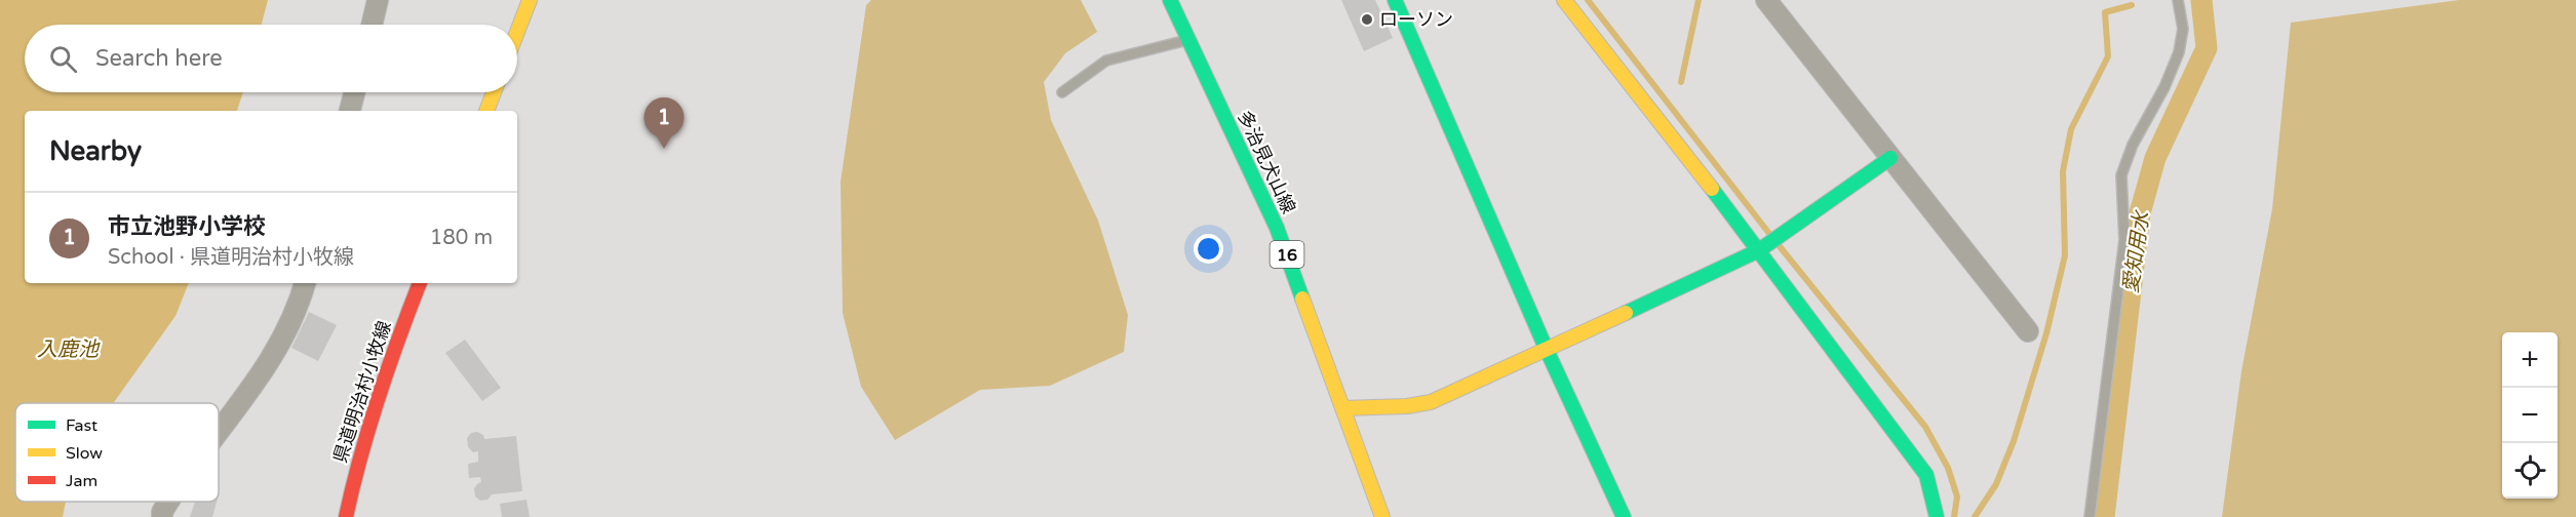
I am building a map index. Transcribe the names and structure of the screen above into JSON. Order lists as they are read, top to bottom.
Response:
{
  "streets": {
    "street": ["多治見犬山線", "16", "県道明治村小牧線"]
  },
  "water": ["愛知用水", "入鹿池"],
  "places": ["ローソン"],
  "legend": ["Fast", "Slow", "Jam"],
  "page": {
    "search": "Search here",
    "pins": "1",
    "heading": "Nearby",
    "list": [
      {
        "mark": "1",
        "name": "市立池野小学校",
        "note": "School · 県道明治村小牧線",
        "value": "180 m"
      }
    ],
    "map_buttons": ["+", "−"]
  }
}
